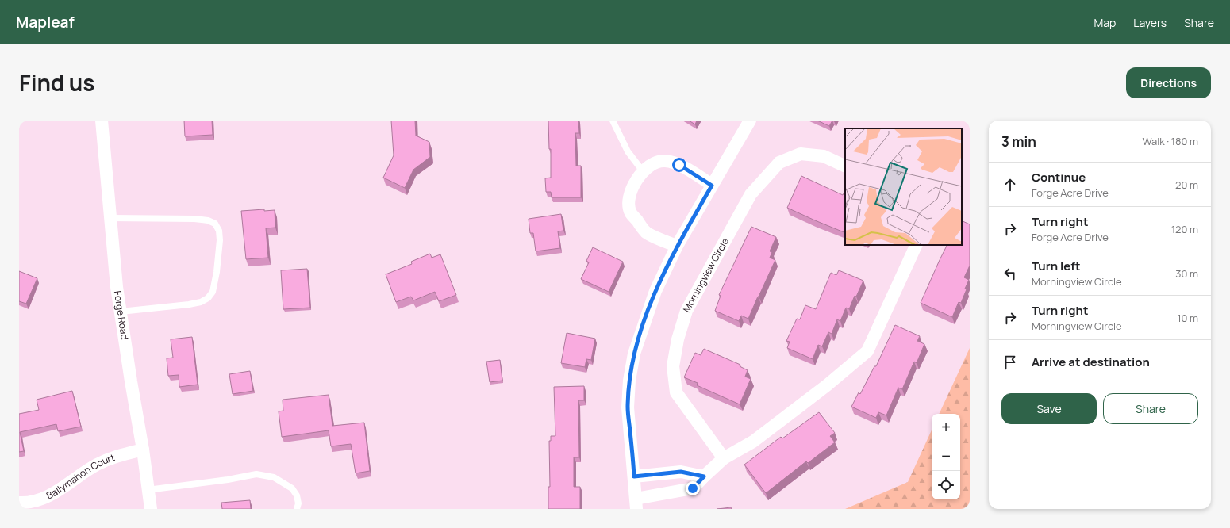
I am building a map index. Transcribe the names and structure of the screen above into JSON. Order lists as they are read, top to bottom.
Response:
{
  "streets": {
    "street": ["Morningview Circle", "Forge Road", "Ballymahon Court"]
  },
  "crossings": [
    ["Forge Road", "Ballymahon Court"]
  ],
  "page": {
    "header": "Mapleaf",
    "nav": ["Map", "Layers", "Share"],
    "title": "Find us",
    "buttons": [
      "Directions",
      ["Save", "Share"]
    ],
    "heading": ["3 min", "Walk · 180 m"],
    "list": [
      ["Continue", "Forge Acre Drive", "20 m"],
      ["Turn right", "Forge Acre Drive", "120 m"],
      ["Turn left", "Morningview Circle", "30 m"],
      ["Turn right", "Morningview Circle", "10 m"],
      "Arrive at destination"
    ],
    "map_buttons": ["+", "−"]
  }
}
